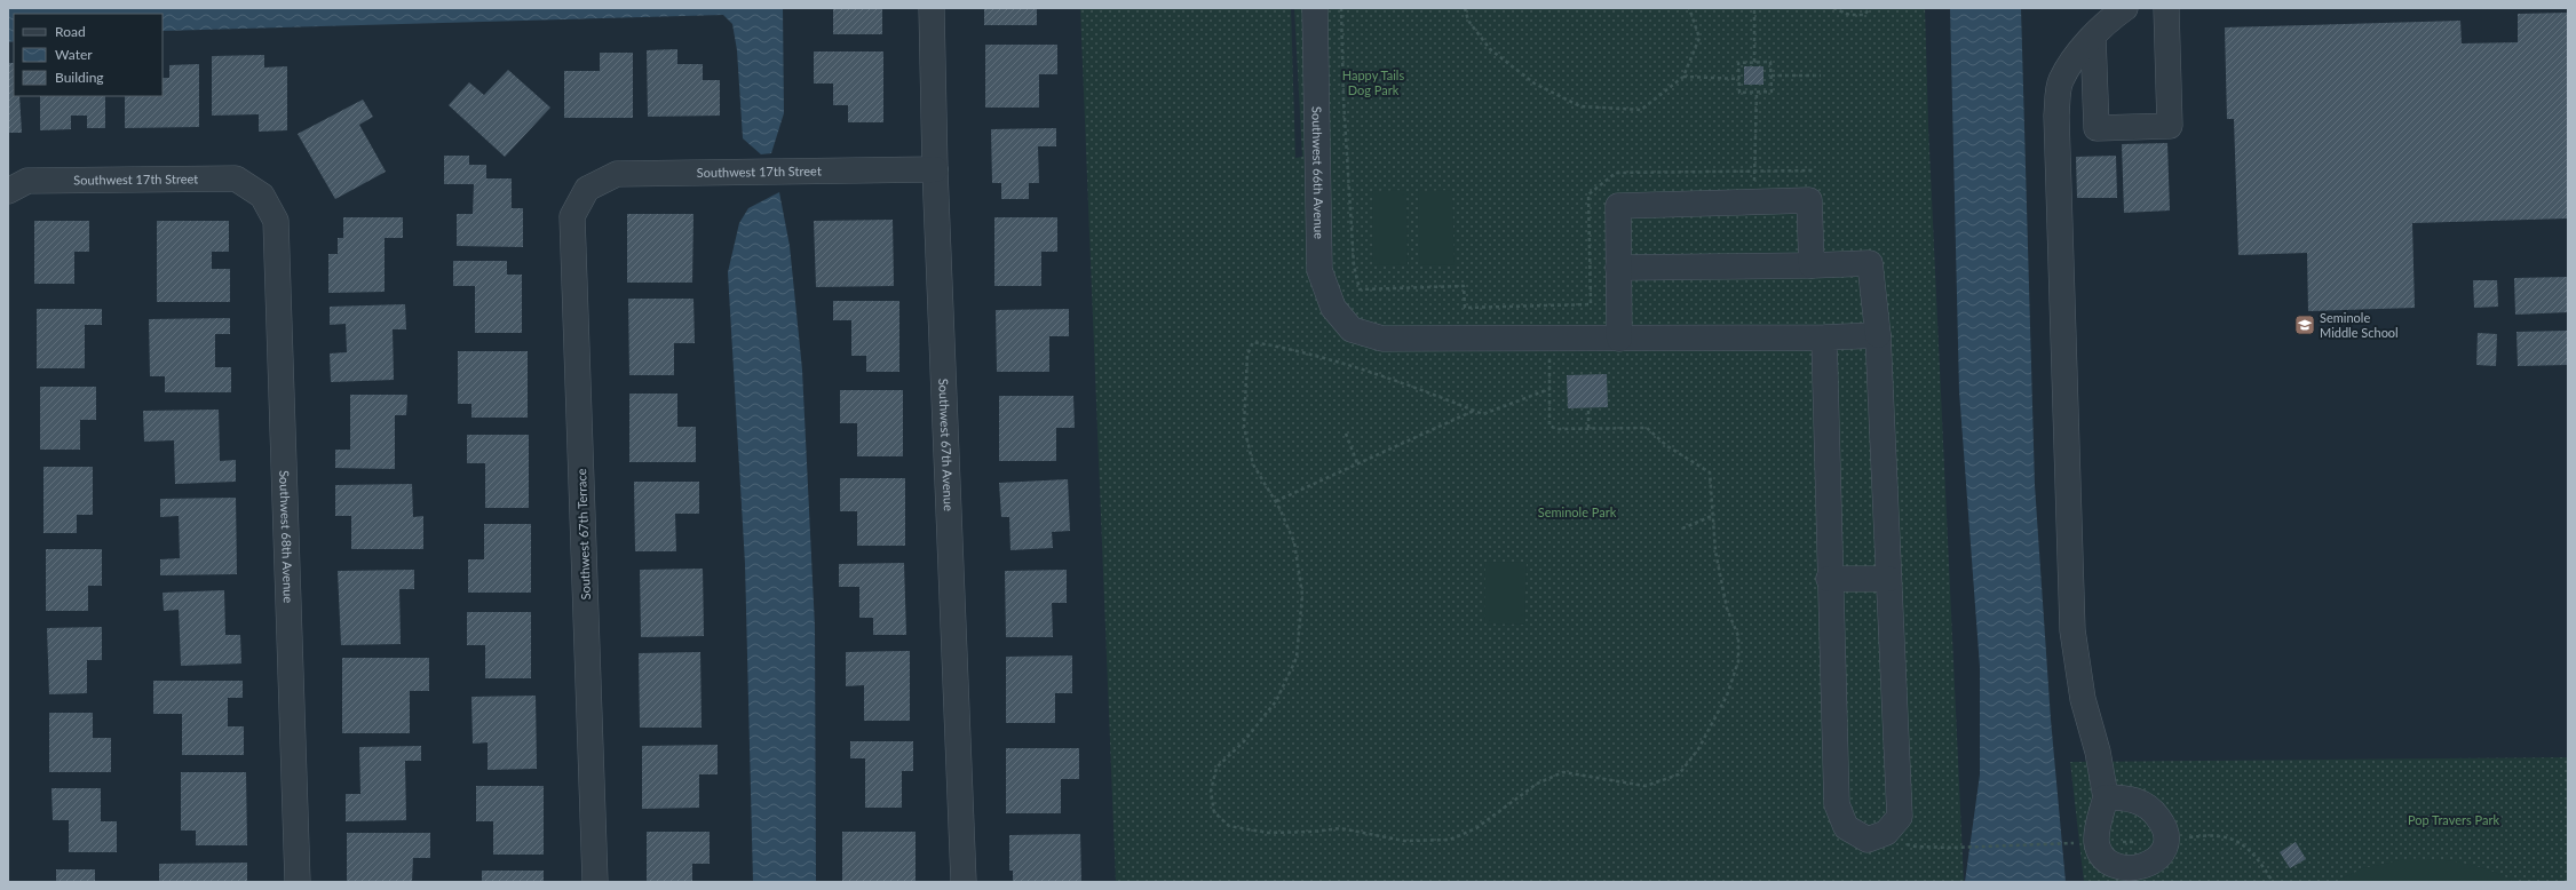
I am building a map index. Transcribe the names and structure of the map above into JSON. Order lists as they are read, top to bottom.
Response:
{
  "streets": {
    "street": [
      "Southwest 17th Street",
      "Southwest 66th Avenue",
      "Southwest 67th Avenue",
      "Southwest 67th Terrace",
      "Southwest 68th Avenue"
    ]
  },
  "crossings": [
    ["Southwest 17th Street", "Southwest 67th Avenue"],
    ["Southwest 17th Street", "Southwest 67th Terrace"],
    ["Southwest 17th Street", "Southwest 68th Avenue"]
  ],
  "parks": ["Happy Tails Dog Park", "Seminole Park", "Pop Travers Park"],
  "places": {
    "school or university": ["Seminole Middle School"]
  },
  "legend": ["Road", "Water", "Building"]
}
